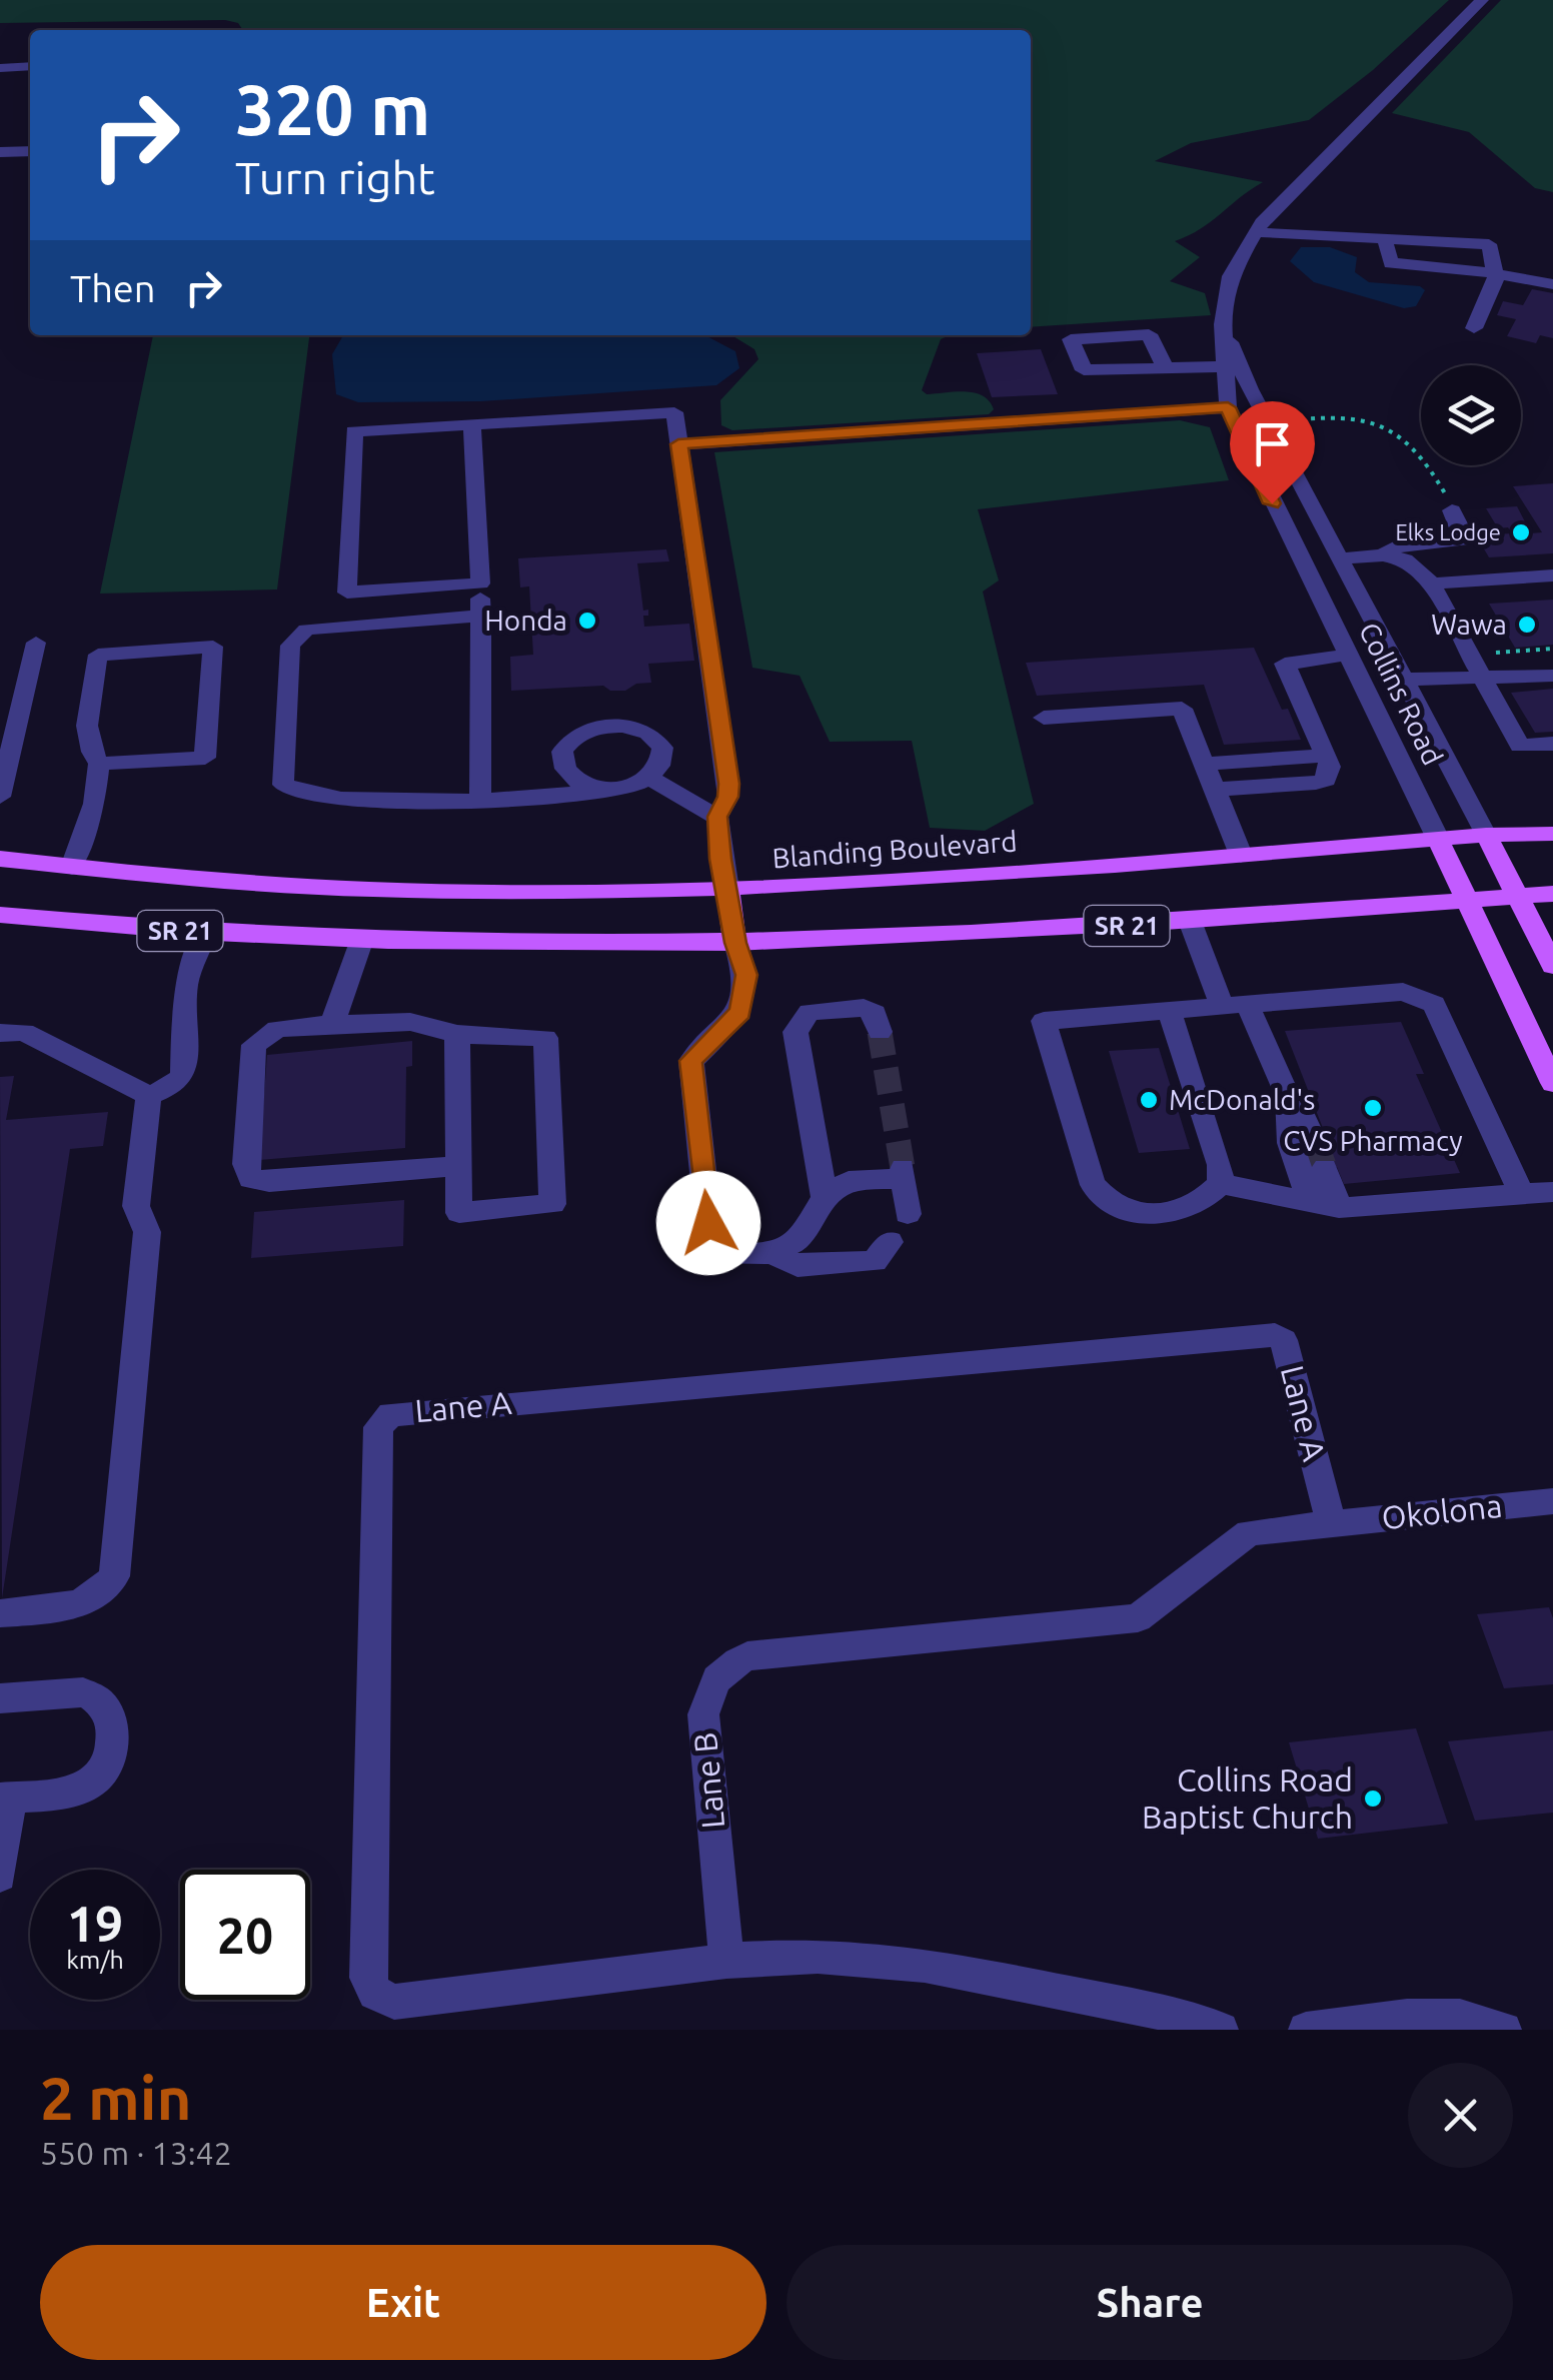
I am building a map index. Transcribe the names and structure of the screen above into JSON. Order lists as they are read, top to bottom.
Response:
{
  "streets": {
    "main road": ["Collins Road", "Blanding Boulevard", "SR 21"],
    "street": ["Lane A", "Okolona", "Lane B"]
  },
  "crossings": [
    ["Collins Road", "Blanding Boulevard"],
    ["Collins Road", "SR 21"],
    ["Lane A", "Okolona"],
    ["Lane A", "Lane B"],
    ["Okolona", "Lane B"]
  ],
  "places": [
    "Elks Lodge",
    "Honda",
    "Wawa",
    "McDonald's",
    "CVS Pharmacy",
    "Collins Road Baptist Church"
  ],
  "page": {
    "turn": ["320 m", "Turn right"],
    "then": "Then",
    "speed": "19 km/h",
    "limit": "20",
    "heading": ["2 min", "550 m · 13:42"],
    "buttons": ["Exit", "Share"]
  }
}
